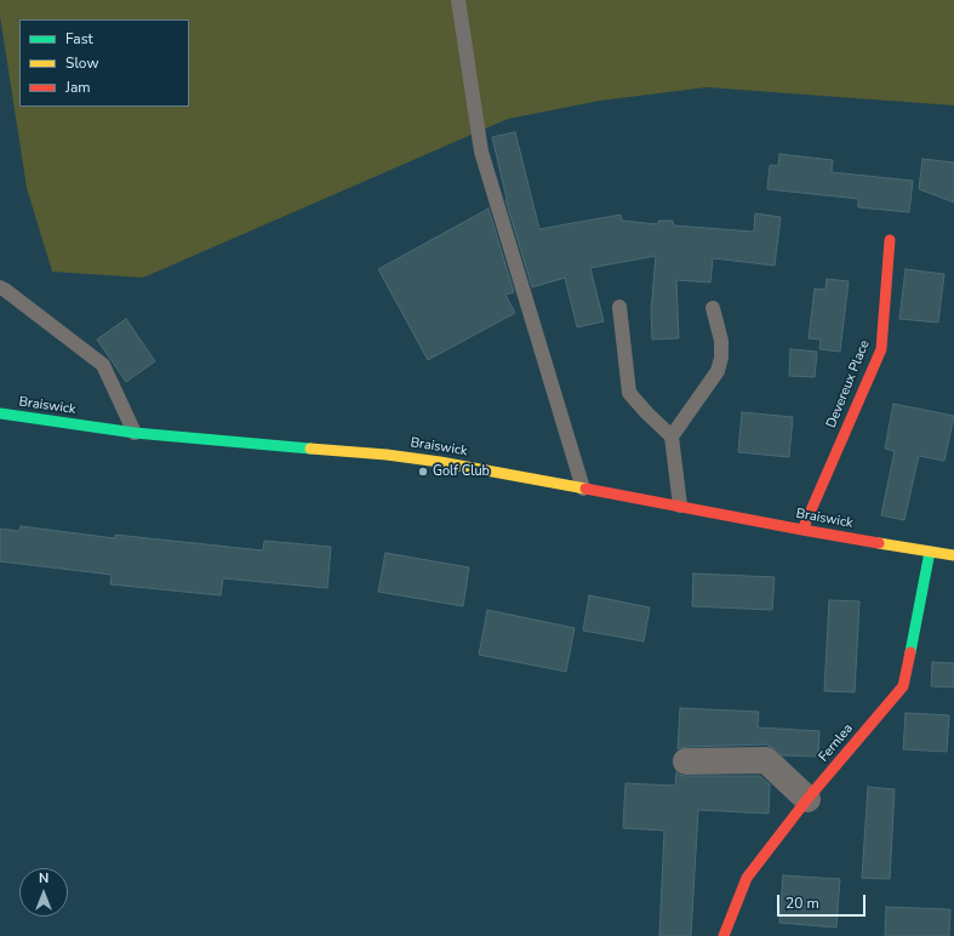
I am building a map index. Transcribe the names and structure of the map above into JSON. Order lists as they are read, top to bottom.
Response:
{
  "streets": {
    "main road": ["Devereux Place", "Braiswick", "Fernlea"]
  },
  "crossings": [
    ["Devereux Place", "Braiswick"],
    ["Braiswick", "Fernlea"]
  ],
  "places": ["Golf Club"],
  "legend": ["Fast", "Slow", "Jam"],
  "scale_bar": "20 m",
  "north": "top"
}
